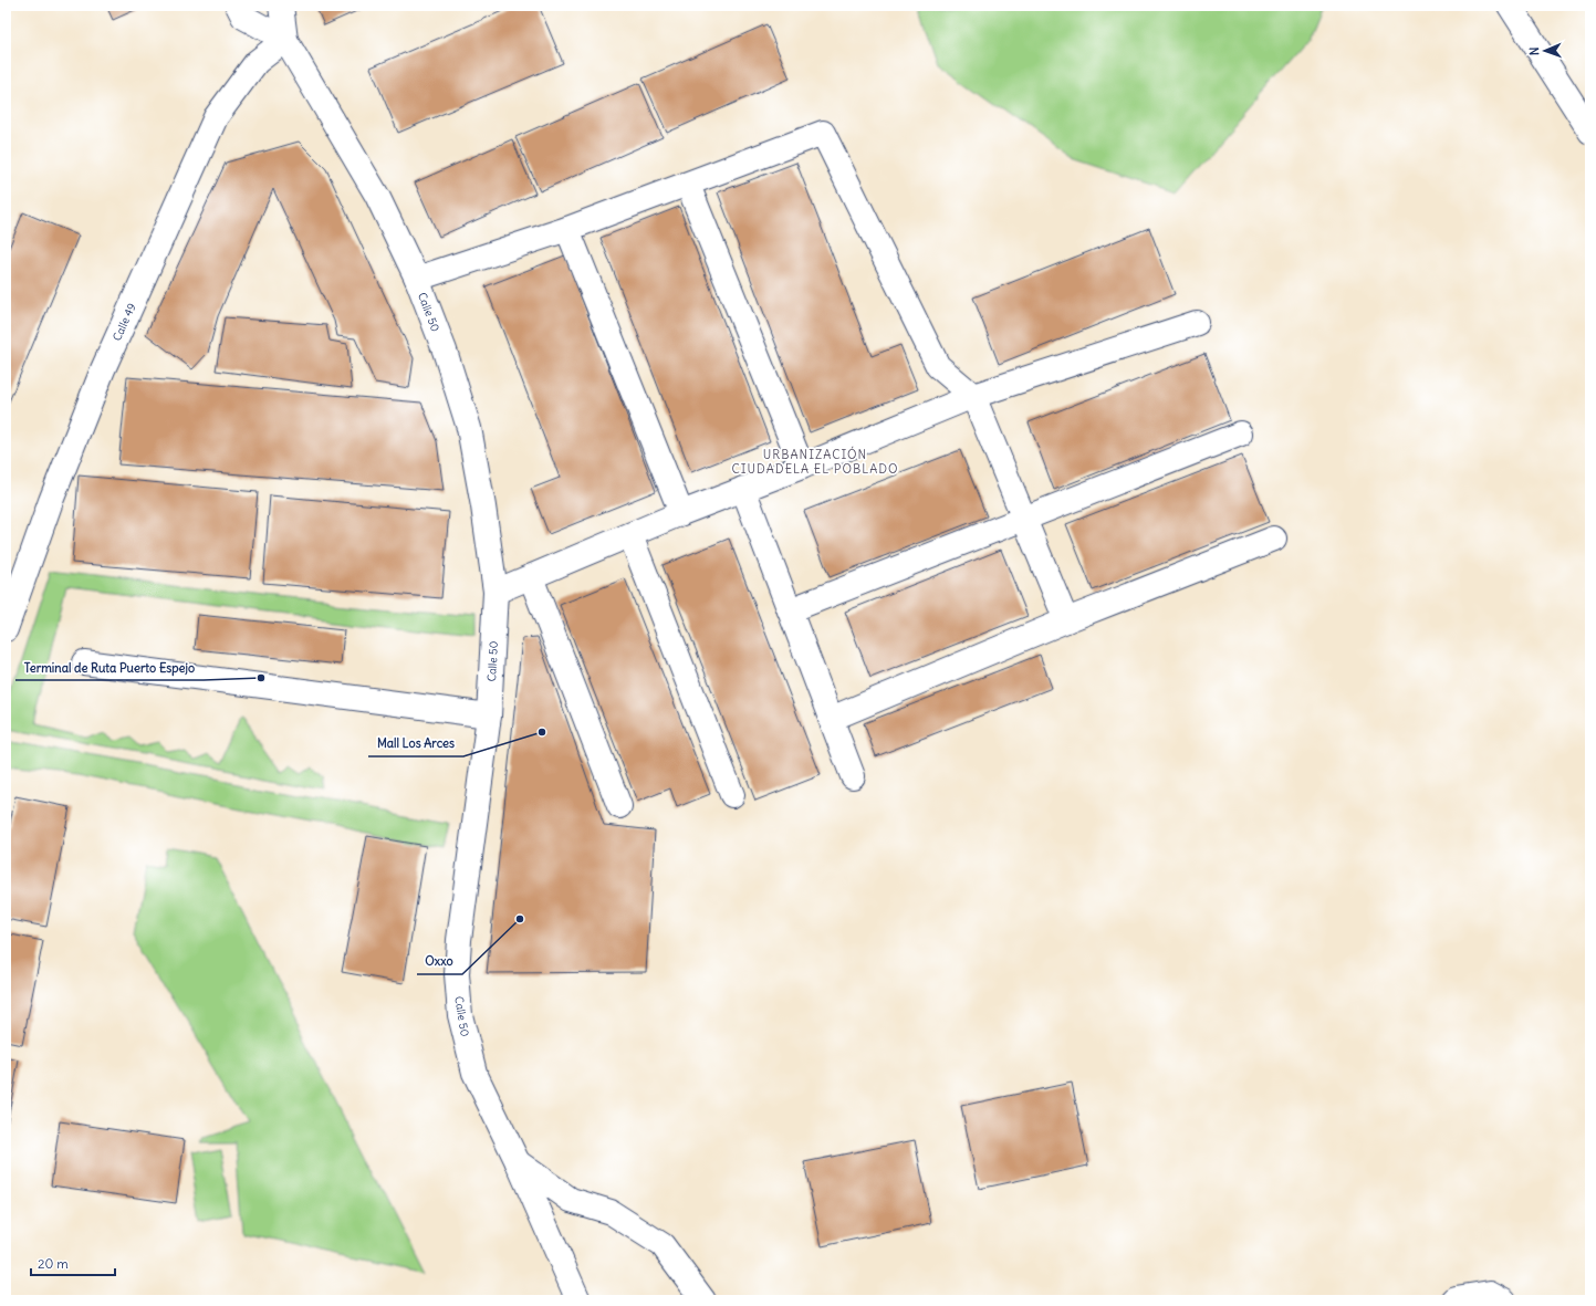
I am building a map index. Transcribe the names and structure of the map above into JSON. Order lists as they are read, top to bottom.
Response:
{
  "streets": {
    "street": ["Calle 50", "Calle 49"]
  },
  "crossings": [
    ["Calle 50", "Calle 49"]
  ],
  "districts": ["URBANIZACIÓN CIUDADELA EL POBLADO"],
  "places": ["Terminal de Ruta Puerto Espejo", "Mall Los Arces", "Oxxo"],
  "scale_bar": "20 m",
  "north": "left"
}
